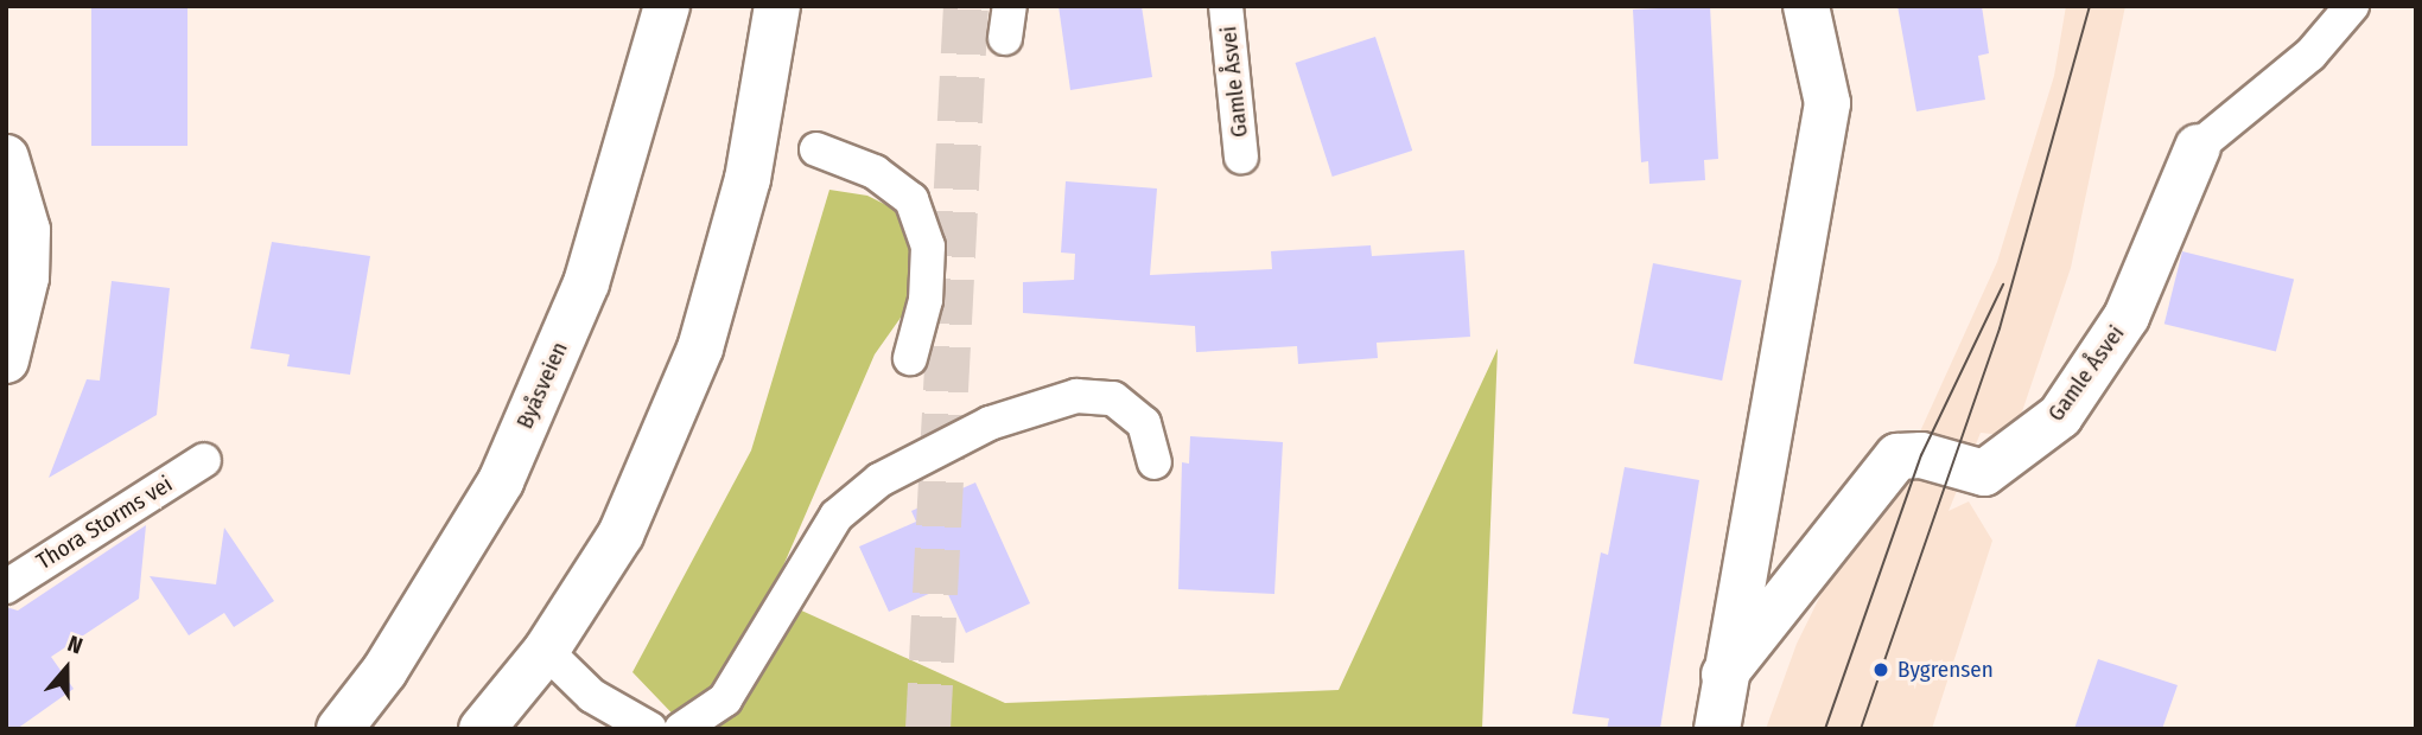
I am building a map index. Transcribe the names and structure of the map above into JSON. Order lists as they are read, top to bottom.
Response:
{
  "streets": {
    "street": ["Gamle Åsvei", "Byåsveien"],
    "lane": ["Thora Storms vei"]
  },
  "places": ["Bygrensen"],
  "north": "top"
}
